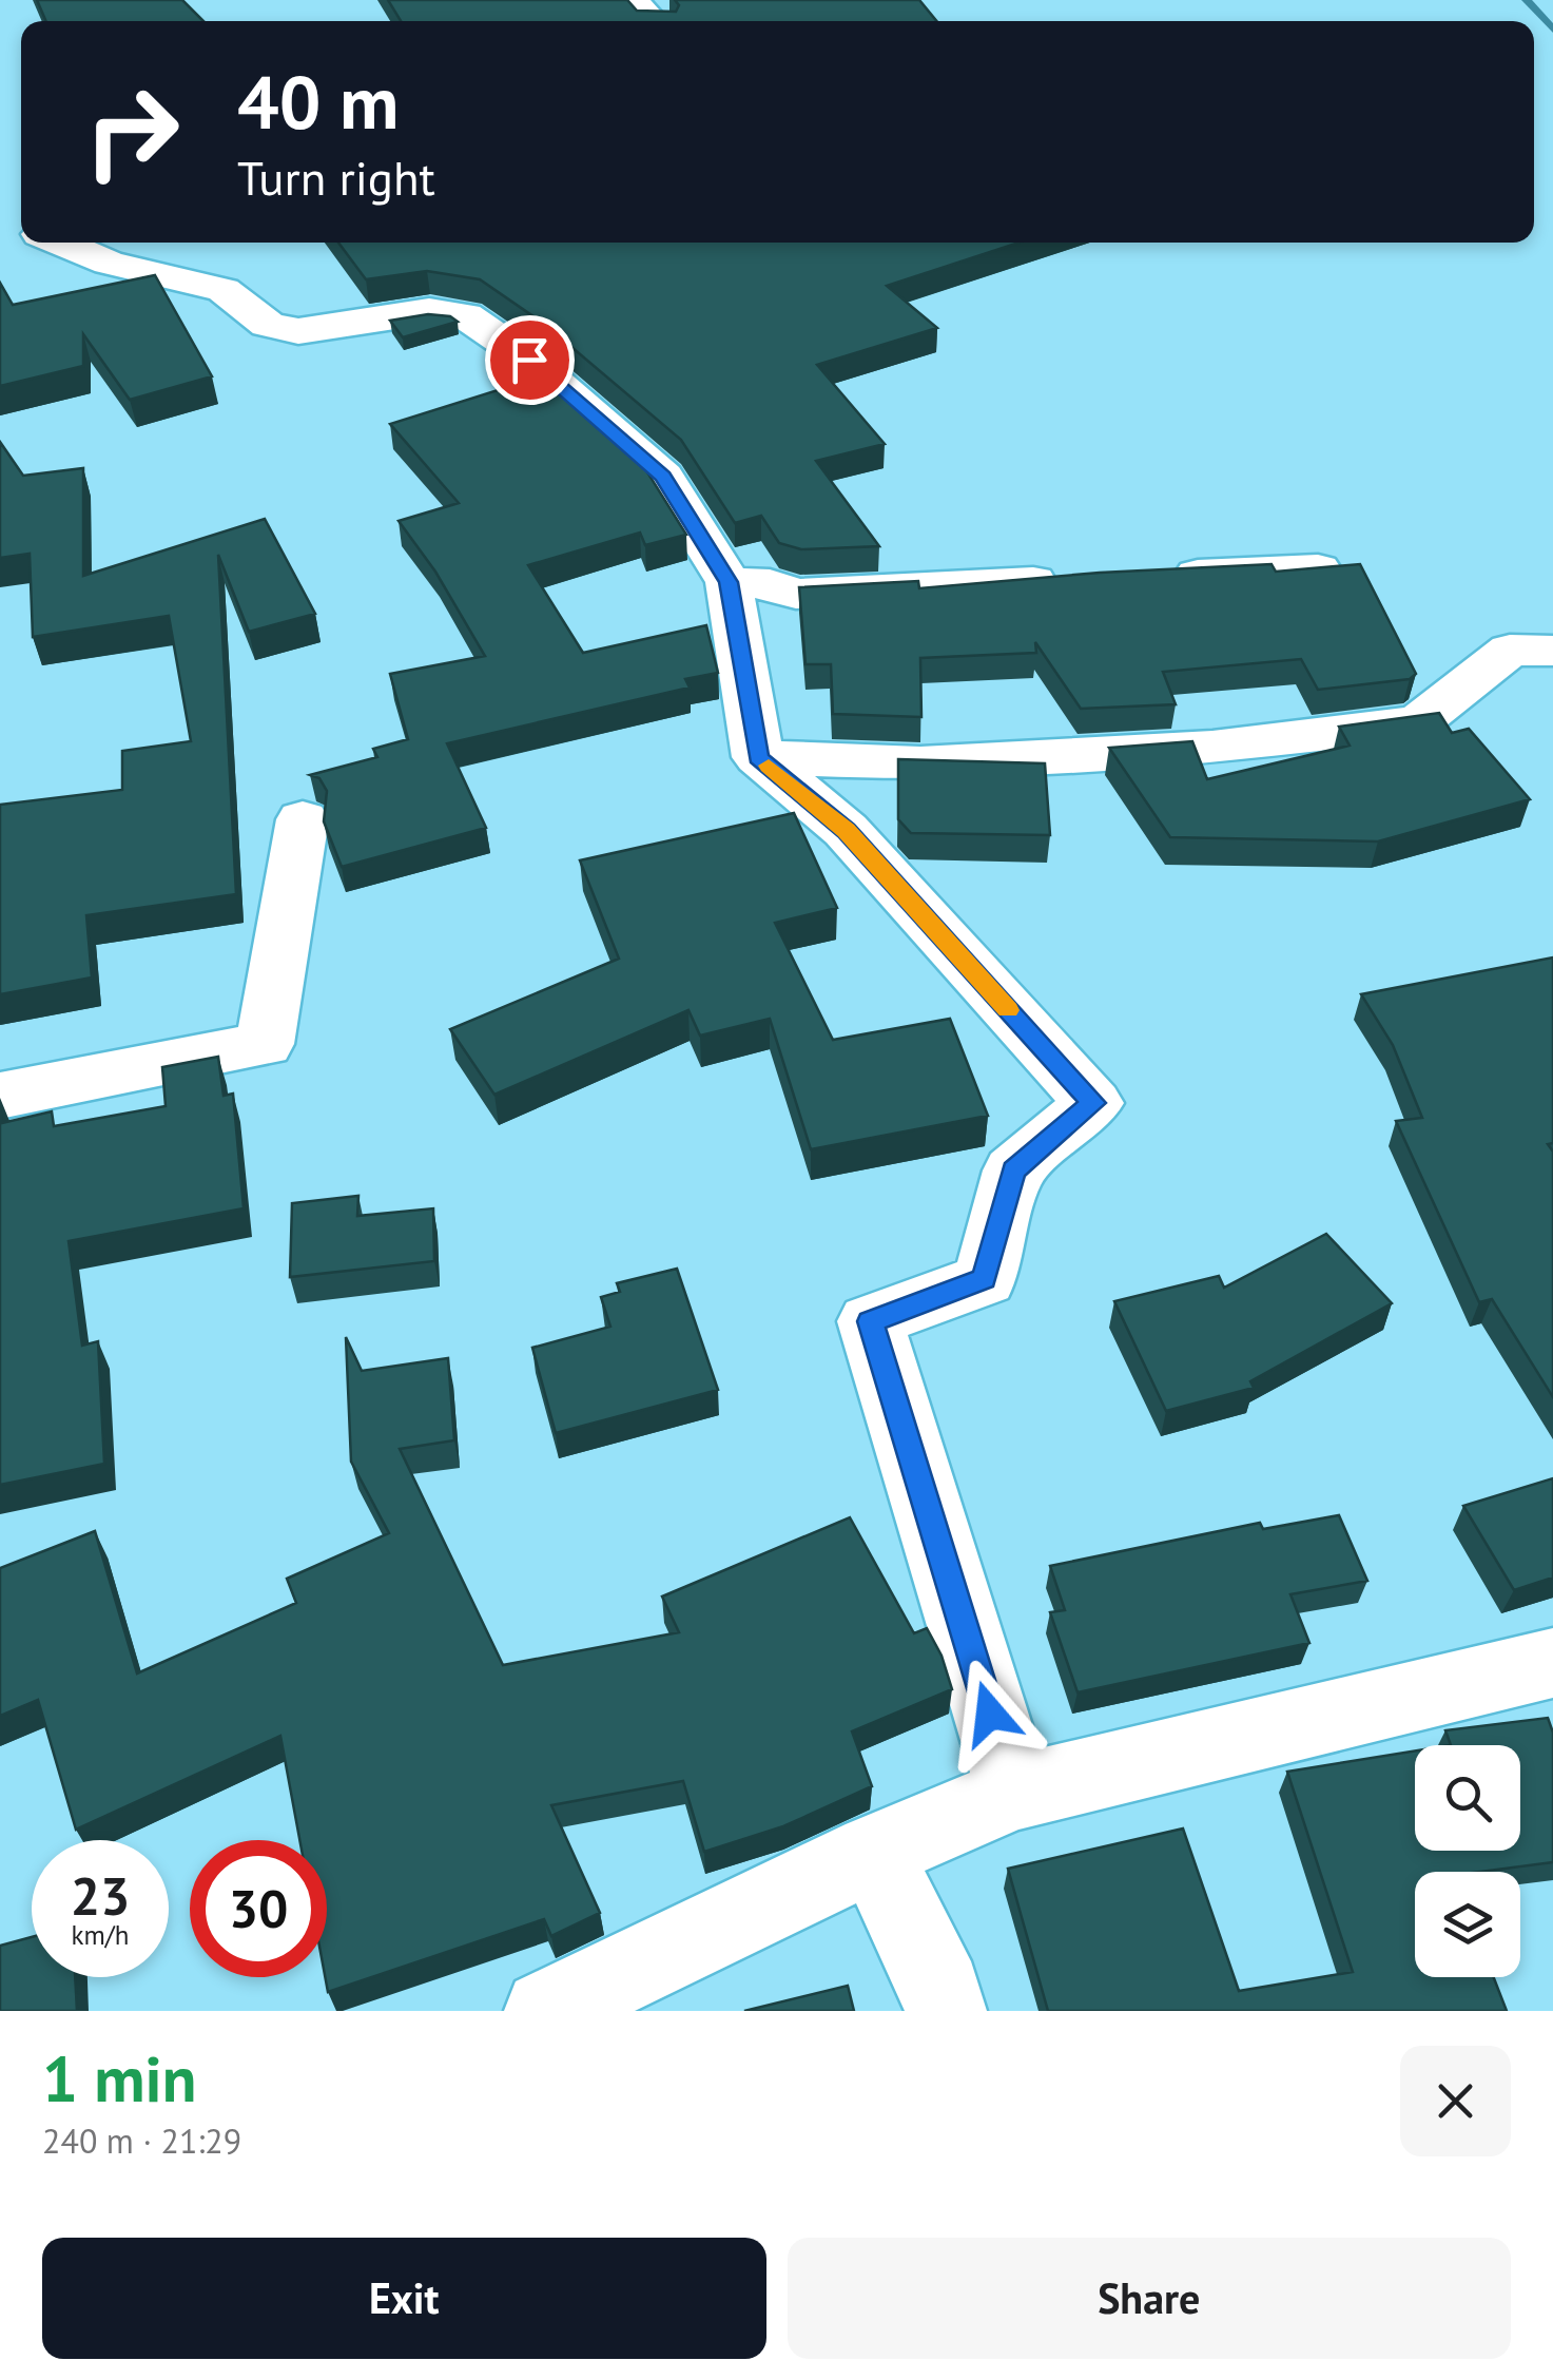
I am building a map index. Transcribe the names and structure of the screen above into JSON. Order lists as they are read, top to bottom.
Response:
{
  "page": {
    "turn": ["40 m", "Turn right"],
    "speed": "23 km/h",
    "limit": "30",
    "heading": ["1 min", "240 m · 21:29"],
    "buttons": ["Exit", "Share"]
  }
}
